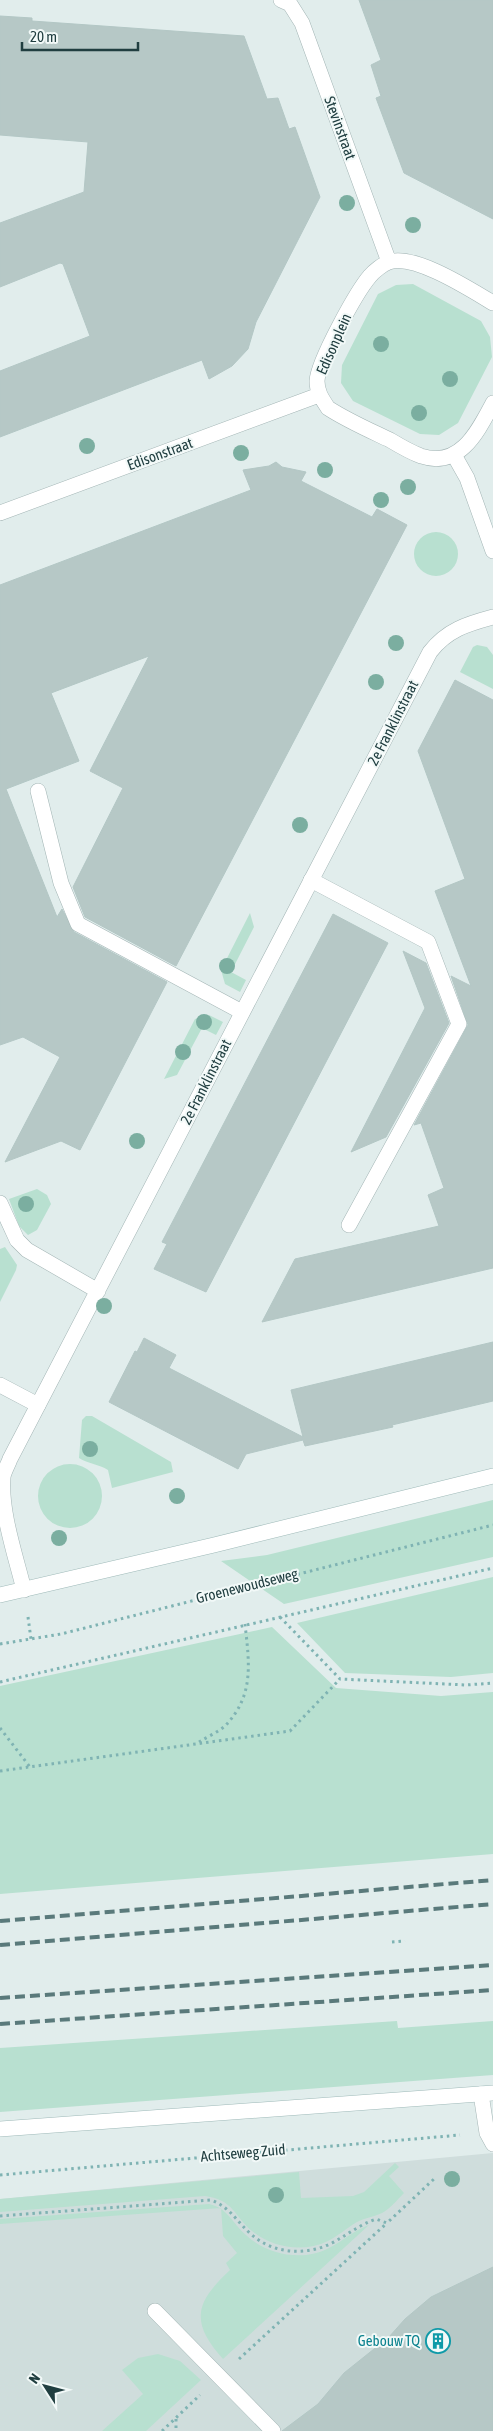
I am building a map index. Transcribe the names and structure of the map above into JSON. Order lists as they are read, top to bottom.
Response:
{
  "streets": {
    "street": [
      "Stevinstraat",
      "Edisonplein",
      "Edisonstraat",
      "2e Franklinstraat"
    ],
    "path": ["Groenewoudseweg", "Achtseweg Zuid"]
  },
  "crossings": [
    ["Stevinstraat", "Edisonplein"],
    ["Edisonplein", "Edisonstraat"]
  ],
  "places": {
    "building": ["Gebouw TQ"]
  },
  "scale_bar": "20 m",
  "north": "top left"
}
